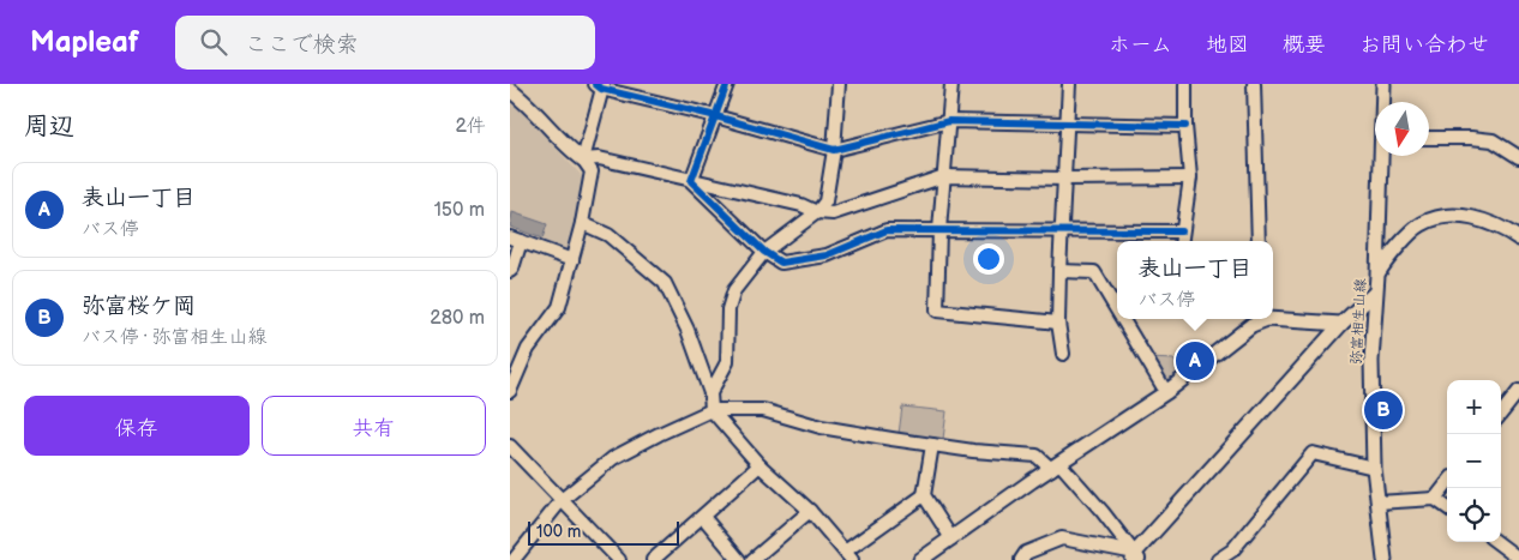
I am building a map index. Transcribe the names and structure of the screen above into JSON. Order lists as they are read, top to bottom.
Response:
{
  "streets": {
    "street": ["弥富相生山線"]
  },
  "scale_bar": "100 m",
  "north": "bottom",
  "page": {
    "header": "Mapleaf",
    "search": "ここで検索",
    "nav": [
      "ホーム",
      "地図",
      "概要",
      "お問い合わせ"
    ],
    "heading": ["周辺", "2件"],
    "list": [
      {
        "mark": "A",
        "name": "表山一丁目",
        "note": "バス停",
        "value": "150 m"
      },
      {
        "mark": "B",
        "name": "弥富桜ケ岡",
        "note": "バス停 · 弥富相生山線",
        "value": "280 m"
      }
    ],
    "popup": ["表山一丁目", "バス停"],
    "pins": ["A", "B"],
    "buttons": ["保存", "共有"],
    "map_buttons": ["+", "−"],
    "scale": "100 m"
  }
}
